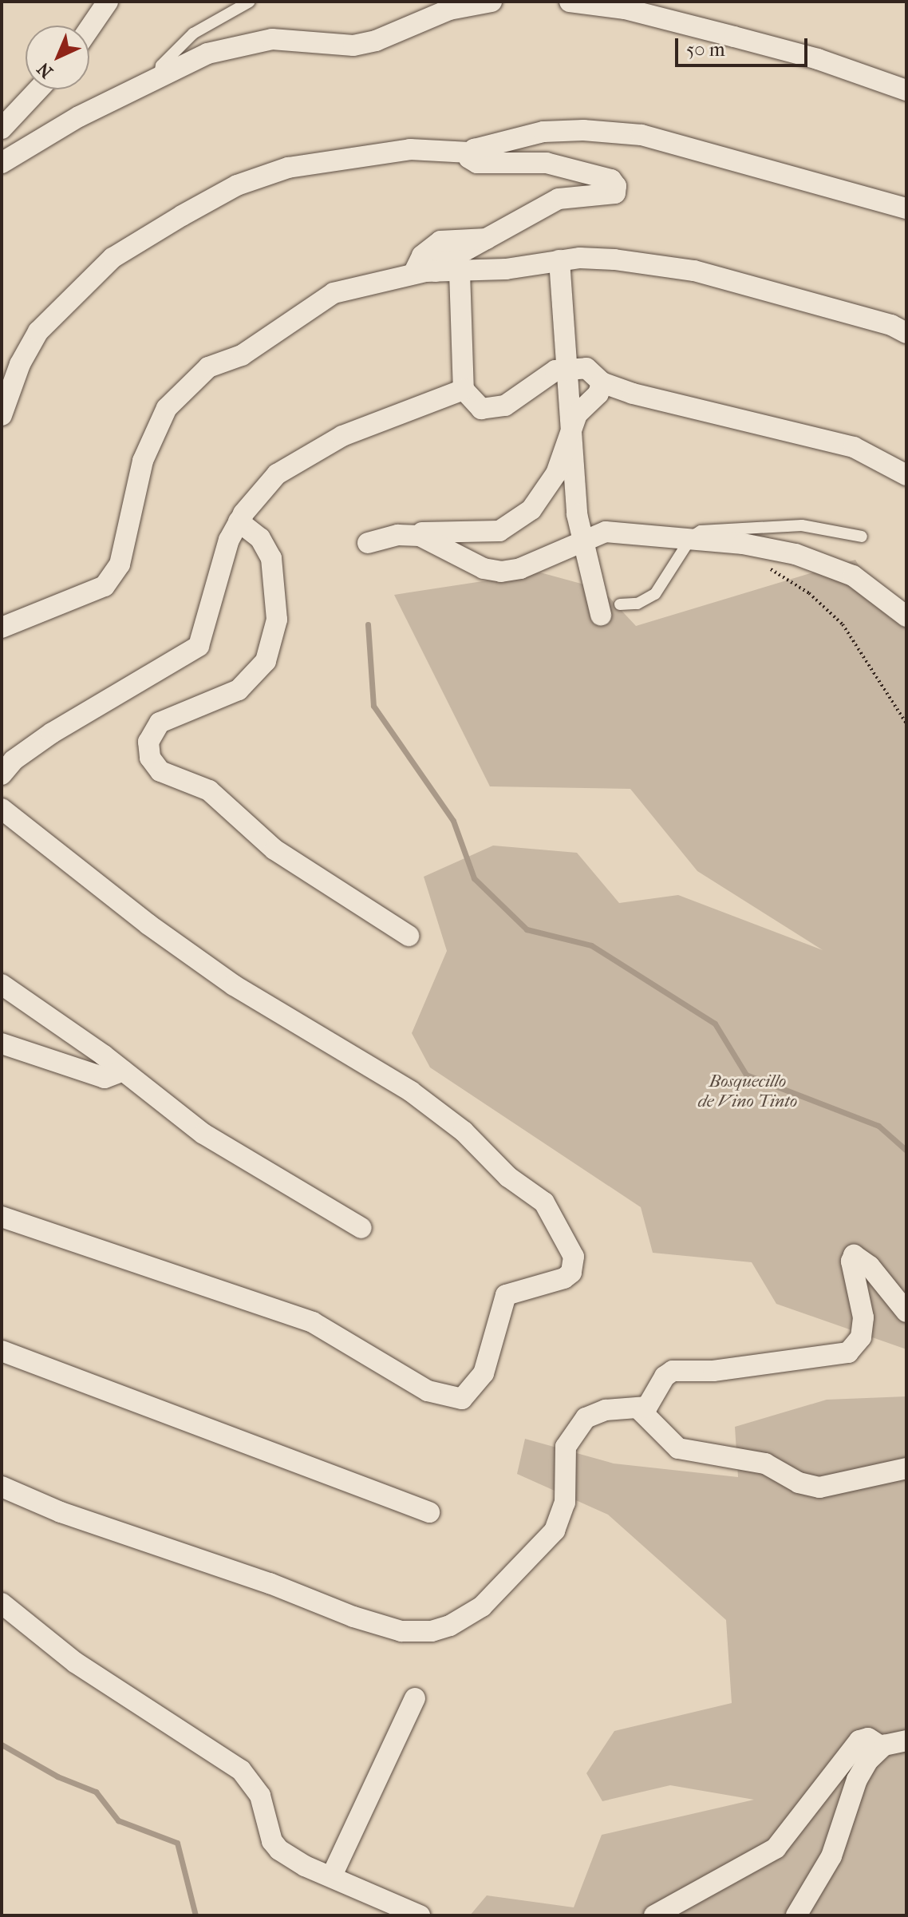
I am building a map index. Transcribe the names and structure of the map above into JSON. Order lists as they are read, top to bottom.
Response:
{
  "parks": ["Bosquecillo de Vino Tinto"],
  "scale_bar": "50 m",
  "north": "bottom left"
}
